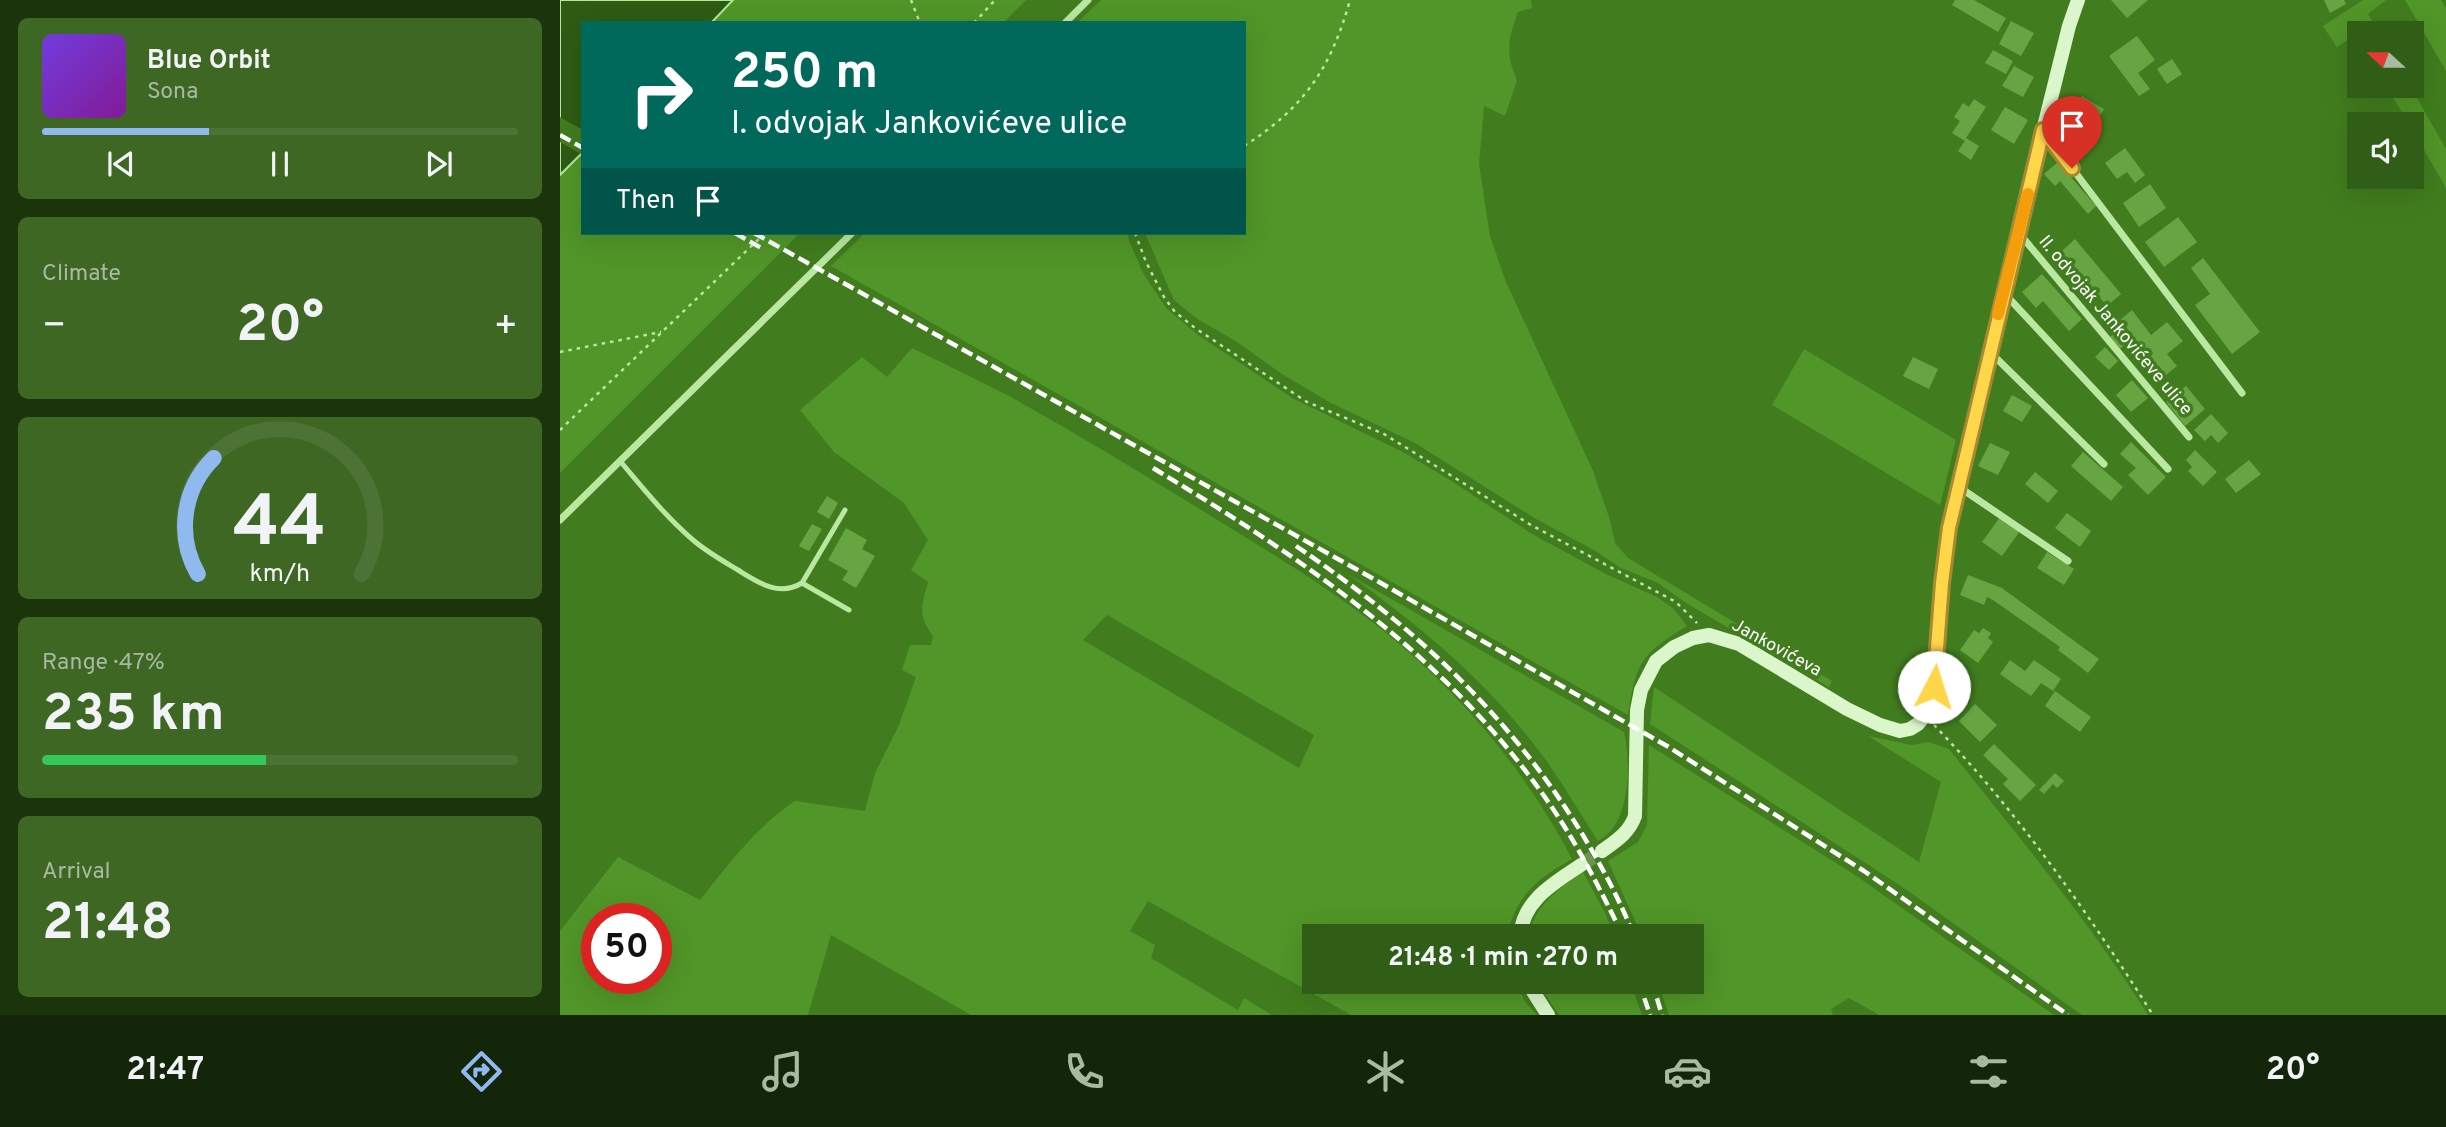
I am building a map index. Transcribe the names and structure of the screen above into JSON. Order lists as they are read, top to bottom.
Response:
{
  "streets": {
    "main road": ["Jankovićeva"],
    "street": ["II. odvojak Jankovićeve ulice"]
  },
  "north": "left",
  "page": {
    "turn": ["250 m", "I. odvojak Jankovićeve ulice"],
    "song": ["Blue Orbit", "Sona"],
    "then": "Then",
    "tile": [
      "Climate",
      ["Range · 47%", "235 km"],
      ["Arrival", "21:48"]
    ],
    "heat": ["−", "20°", "+"],
    "limit": "50",
    "trip": "21:48 · 1 min · 270 m",
    "tabs": ["21:47", "20°"],
    "gauge": ["44", "km/h"]
  }
}
